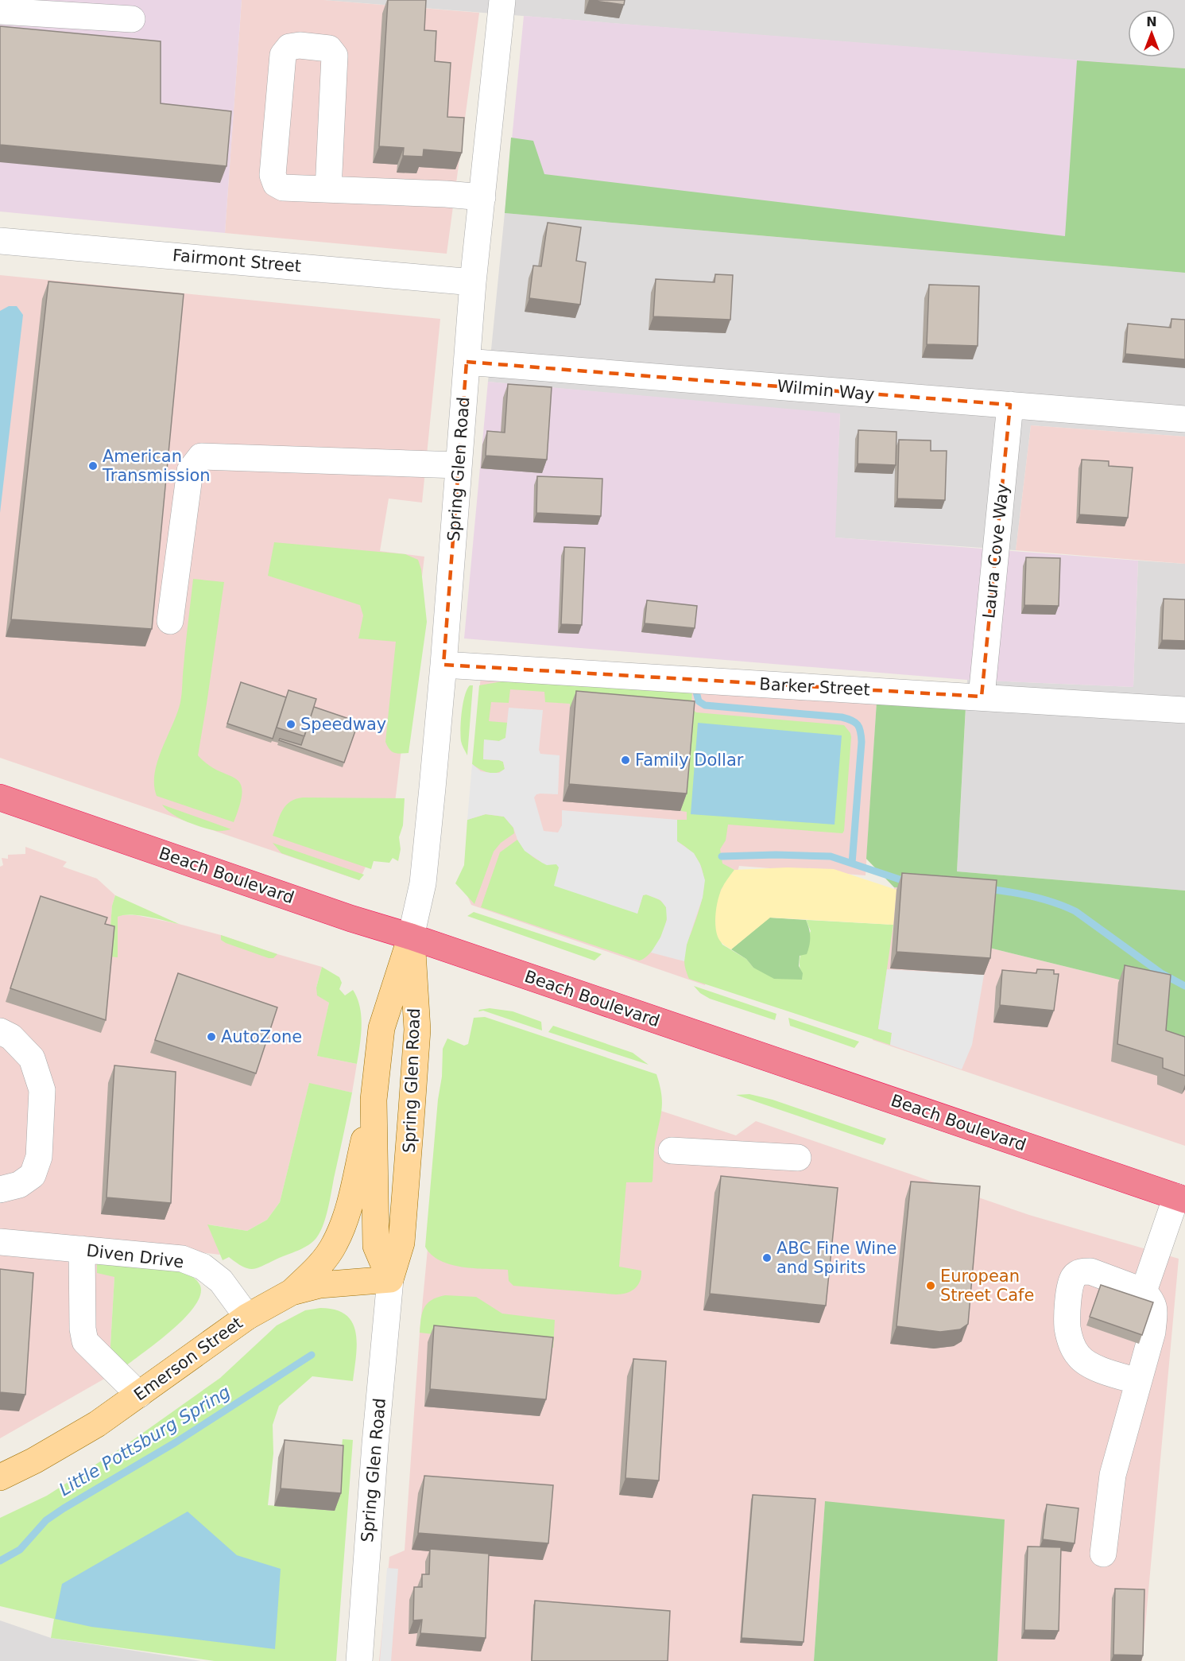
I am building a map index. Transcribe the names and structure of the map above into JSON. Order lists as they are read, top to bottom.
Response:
{
  "streets": {
    "highway": ["Beach Boulevard"],
    "main road": ["Spring Glen Road", "Emerson Street"],
    "street": [
      "Fairmont Street",
      "Wilmin Way",
      "Laura Cove Way",
      "Barker Street",
      "Diven Drive"
    ]
  },
  "crossings": [
    ["Fairmont Street", "Spring Glen Road"],
    ["Wilmin Way", "Spring Glen Road"],
    ["Wilmin Way", "Laura Cove Way"],
    ["Spring Glen Road", "Barker Street"],
    ["Spring Glen Road", "Beach Boulevard"],
    ["Spring Glen Road", "Emerson Street"],
    ["Laura Cove Way", "Barker Street"],
    ["Diven Drive", "Emerson Street"]
  ],
  "water": ["Little Pottsburg Spring"],
  "places": [
    "American Transmission",
    "Speedway",
    "Family Dollar",
    "AutoZone",
    "ABC Fine Wine and Spirits",
    "European Street Cafe"
  ],
  "north": "top"
}
